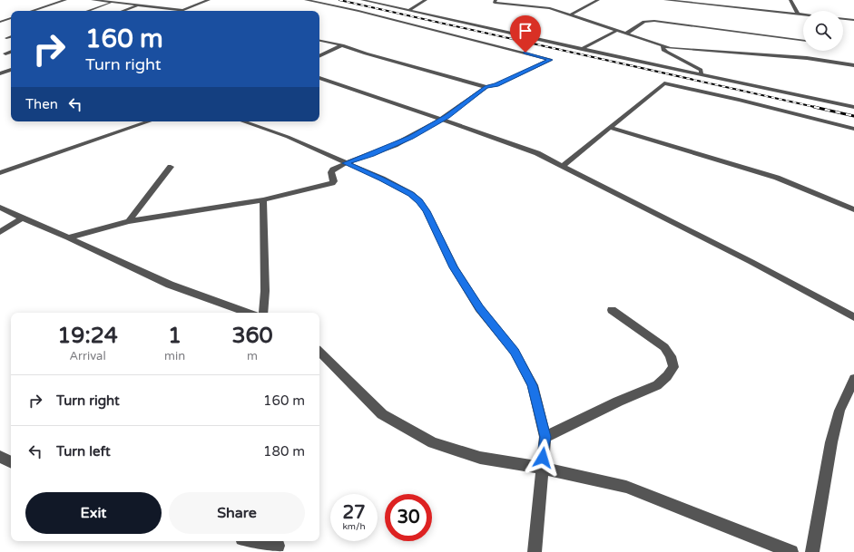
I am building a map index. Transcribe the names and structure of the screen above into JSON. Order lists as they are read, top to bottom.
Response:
{
  "page": {
    "turn": ["160 m", "Turn right"],
    "then": "Then",
    "eta": [
      "19:24",
      "Arrival",
      "1",
      "min",
      "360",
      "m"
    ],
    "list": [
      {
        "name": "Turn right",
        "value": "160 m"
      },
      {
        "name": "Turn left",
        "value": "180 m"
      }
    ],
    "buttons": ["Exit", "Share"],
    "speed": "27 km/h",
    "limit": "30"
  }
}
